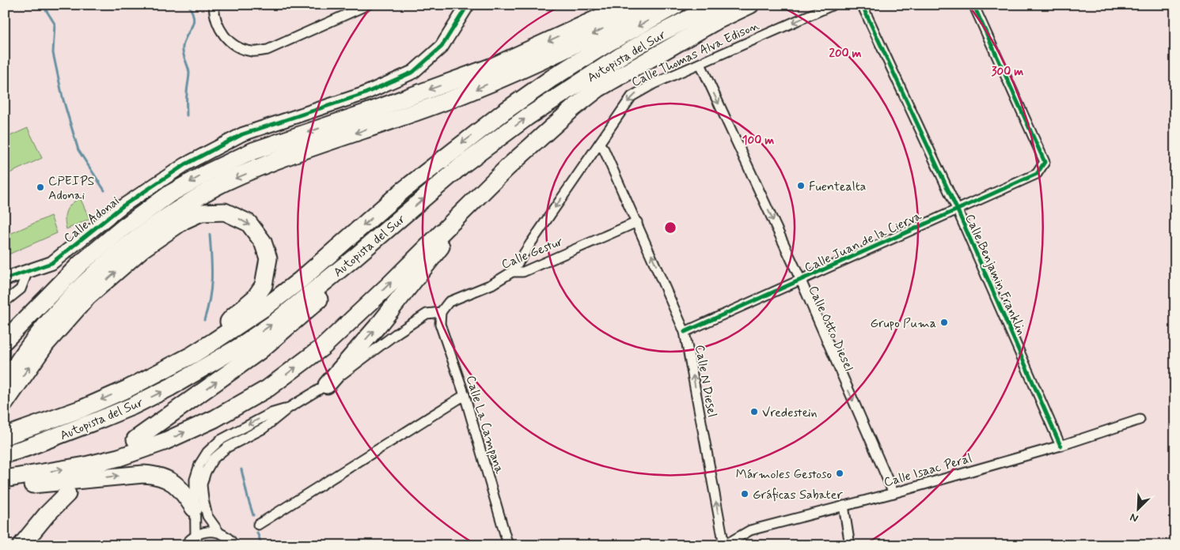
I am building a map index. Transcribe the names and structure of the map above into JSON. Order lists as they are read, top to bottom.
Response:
{
  "streets": {
    "highway": ["Autopista del Sur"],
    "street": [
      "Calle Thomas Alva Edison",
      "Calle Adonai",
      "Calle Juan de la Cierva",
      "Calle Gestur",
      "Calle Benjamin Franklin",
      "Calle Otto Diesel",
      "Calle N Diesel",
      "Calle La Campana",
      "Calle Isaac Peral"
    ]
  },
  "crossings": [
    ["Calle Thomas Alva Edison", "Calle Gestur"],
    ["Calle Thomas Alva Edison", "Calle Otto Diesel"],
    ["Calle Thomas Alva Edison", "Calle N Diesel"],
    ["Calle Juan de la Cierva", "Calle Benjamin Franklin"],
    ["Calle Juan de la Cierva", "Calle Otto Diesel"],
    ["Calle Juan de la Cierva", "Calle N Diesel"],
    ["Calle Gestur", "Calle N Diesel"],
    ["Calle Gestur", "Calle La Campana"],
    ["Calle Benjamin Franklin", "Calle Isaac Peral"],
    ["Calle Otto Diesel", "Calle Isaac Peral"],
    ["Calle N Diesel", "Calle Isaac Peral"]
  ],
  "one_way": ["Calle Thomas Alva Edison", "Calle Otto Diesel", "Calle N Diesel"],
  "places": [
    "Fuentealta",
    "CPEIPS Adonai",
    "Grupo Puma",
    "Vredestein",
    "Mármoles Gestoso",
    "Gráficas Sabater"
  ],
  "north": "bottom left",
  "rings": ["200 m", "300 m", "100 m"]
}
